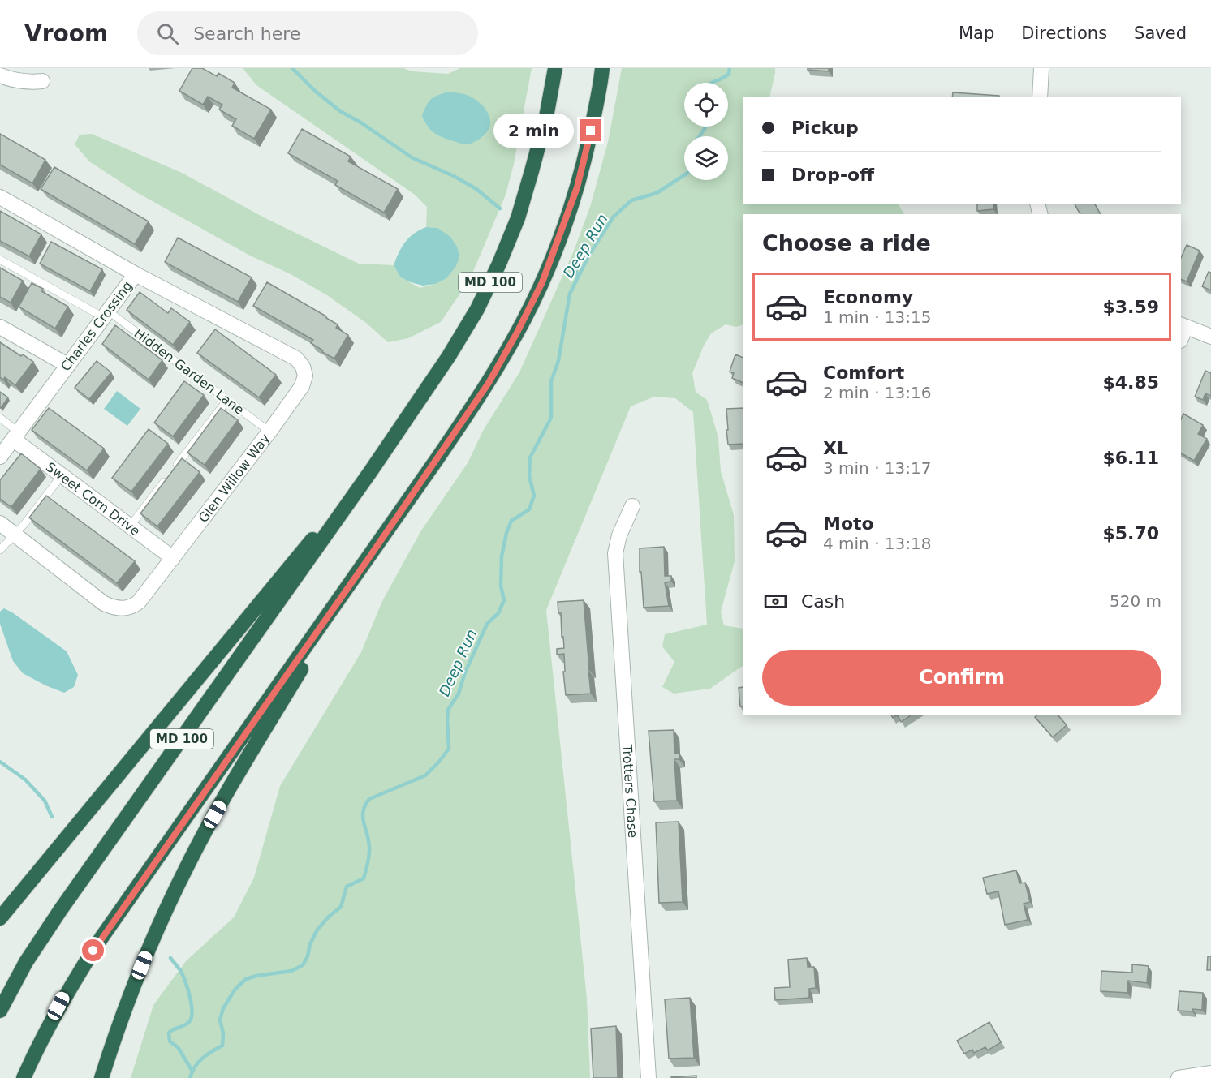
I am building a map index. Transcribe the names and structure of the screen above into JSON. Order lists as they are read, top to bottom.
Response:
{
  "streets": {
    "highway": ["MD 100"],
    "street": [
      "Charles Crossing",
      "Glen Willow Way",
      "Sweet Corn Drive",
      "Trotters Chase"
    ],
    "lane": ["Hidden Garden Lane"]
  },
  "crossings": [
    ["Charles Crossing", "Hidden Garden Lane"],
    ["Charles Crossing", "Glen Willow Way"],
    ["Charles Crossing", "Sweet Corn Drive"],
    ["Hidden Garden Lane", "Glen Willow Way"],
    ["Glen Willow Way", "Sweet Corn Drive"]
  ],
  "water": ["Deep Run"],
  "page": {
    "header": "Vroom",
    "search": "Search here",
    "nav": ["Map", "Directions", "Saved"],
    "banner": ["Pickup", "Drop-off"],
    "bubble": "2 min",
    "heading": "Choose a ride",
    "list": [
      {
        "name": "Economy",
        "note": "1 min · 13:15",
        "value": "$3.59"
      },
      {
        "name": "Comfort",
        "note": "2 min · 13:16",
        "value": "$4.85"
      },
      {
        "name": "XL",
        "note": "3 min · 13:17",
        "value": "$6.11"
      },
      {
        "name": "Moto",
        "note": "4 min · 13:18",
        "value": "$5.70"
      }
    ],
    "pay": ["Cash", "520 m"],
    "buttons": "Confirm"
  }
}
